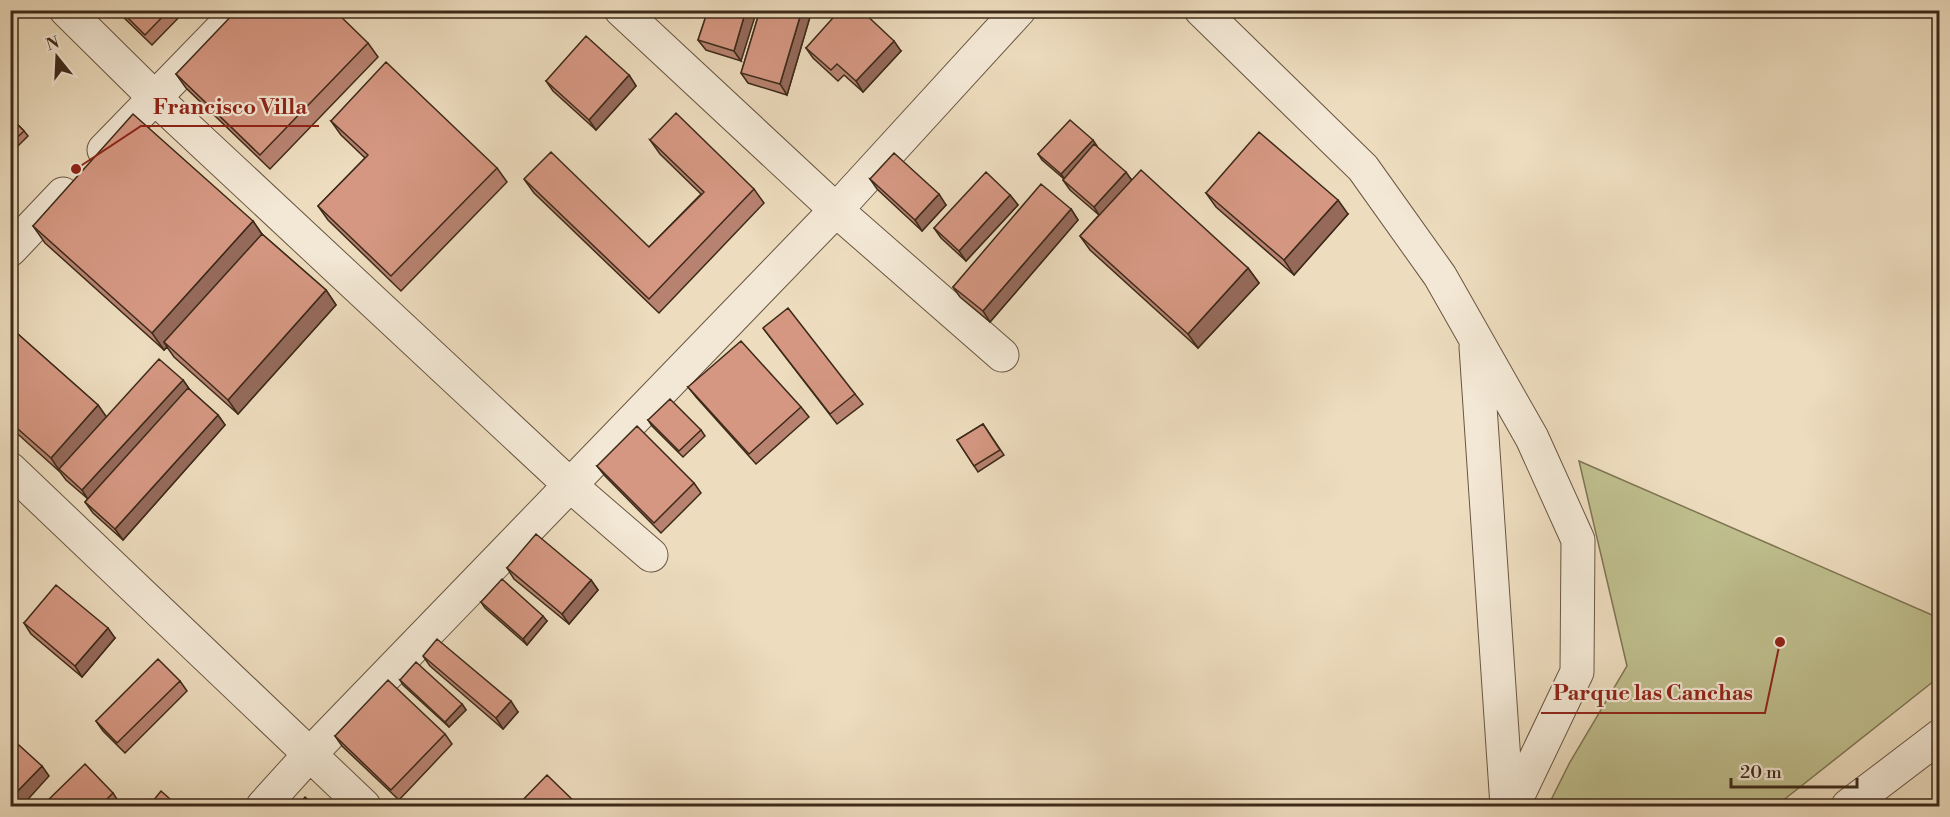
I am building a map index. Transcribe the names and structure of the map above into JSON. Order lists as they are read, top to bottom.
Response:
{
  "places": ["Francisco Villa", "Parque las Canchas"],
  "scale_bar": "20 m",
  "north": "top"
}
